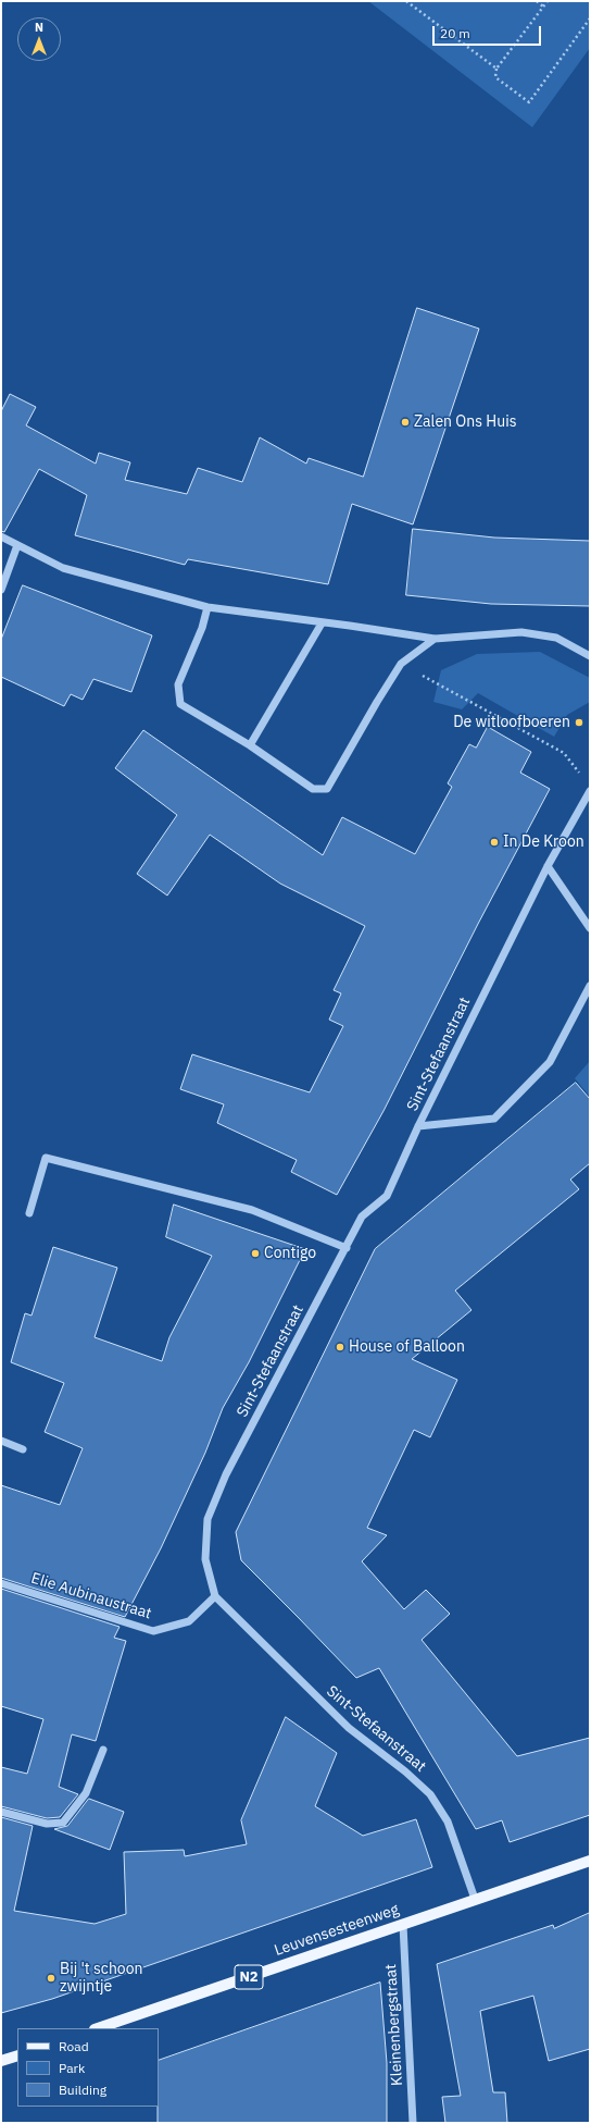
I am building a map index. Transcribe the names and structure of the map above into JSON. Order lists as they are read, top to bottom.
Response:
{
  "streets": {
    "main road": ["Leuvensesteenweg", "N2"],
    "street": ["Sint-Stefaanstraat", "Elie Aubinaustraat", "Kleinenbergstraat"]
  },
  "crossings": [
    ["Sint-Stefaanstraat", "Elie Aubinaustraat"],
    ["Sint-Stefaanstraat", "Leuvensesteenweg"],
    ["Leuvensesteenweg", "Kleinenbergstraat"]
  ],
  "places": [
    "Zalen Ons Huis",
    "De witloofboeren",
    "In De Kroon",
    "Contigo",
    "House of Balloon",
    "Bij 't schoon zwijntje"
  ],
  "legend": ["Road", "Park", "Building"],
  "scale_bar": "20 m",
  "north": "top"
}
